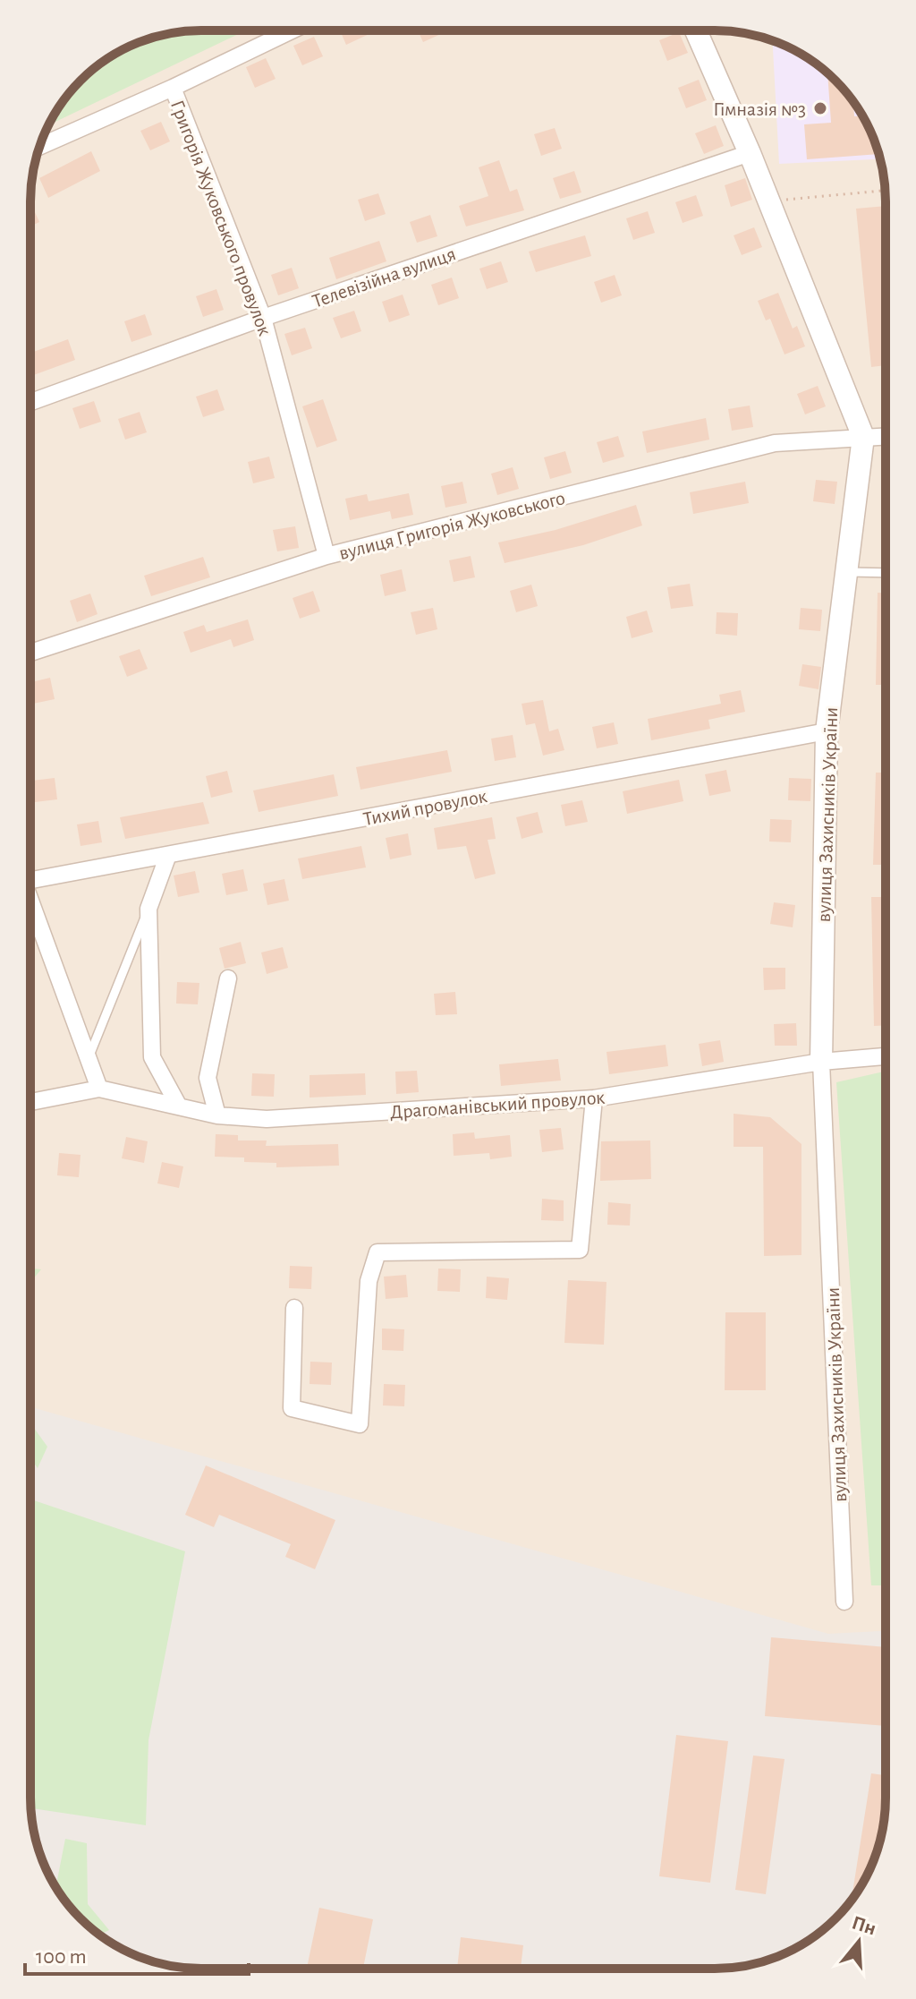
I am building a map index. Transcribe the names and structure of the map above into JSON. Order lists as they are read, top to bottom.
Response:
{
  "streets": {
    "street": [
      "Григорія Жуковського провулок",
      "Телевізійна вулиця",
      "вулиця Григорія Жуковського",
      "Тихий провулок",
      "вулиця Захисників України",
      "Драгоманівський провулок"
    ]
  },
  "crossings": [
    ["Григорія Жуковського провулок", "Телевізійна вулиця"],
    ["Григорія Жуковського провулок", "вулиця Григорія Жуковського"],
    ["Телевізійна вулиця", "вулиця Захисників України"],
    ["вулиця Григорія Жуковського", "вулиця Захисників України"],
    ["Тихий провулок", "вулиця Захисників України"],
    ["вулиця Захисників України", "Драгоманівський провулок"]
  ],
  "places": ["Гімназія №3"],
  "scale_bar": "100 m",
  "north": "top"
}
